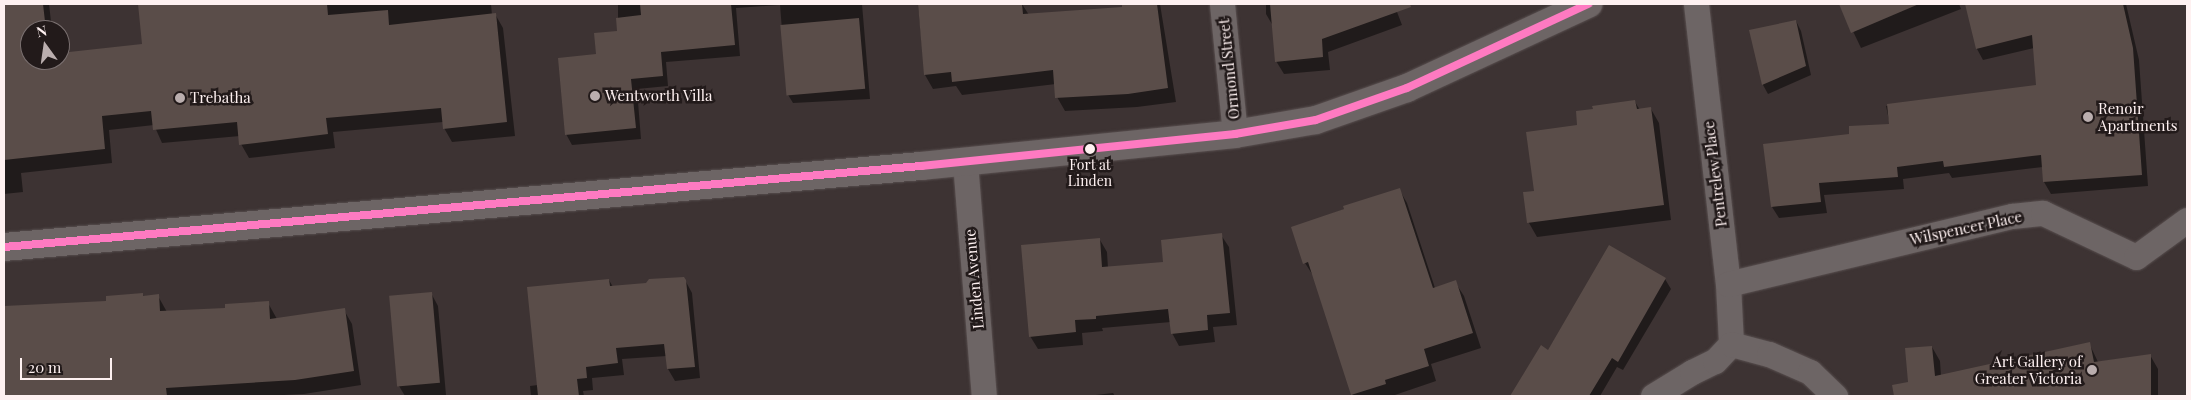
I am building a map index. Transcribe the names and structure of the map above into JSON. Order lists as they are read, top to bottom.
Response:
{
  "streets": {
    "street": [
      "Ormond Street",
      "Pentrelew Place",
      "Wilspencer Place",
      "Linden Avenue"
    ]
  },
  "crossings": [
    ["Pentrelew Place", "Wilspencer Place"]
  ],
  "places": [
    "Wentworth Villa",
    "Trebatha",
    "Renoir Apartments",
    "Fort at Linden",
    "Art Gallery of Greater Victoria"
  ],
  "scale_bar": "20 m",
  "north": "top"
}
